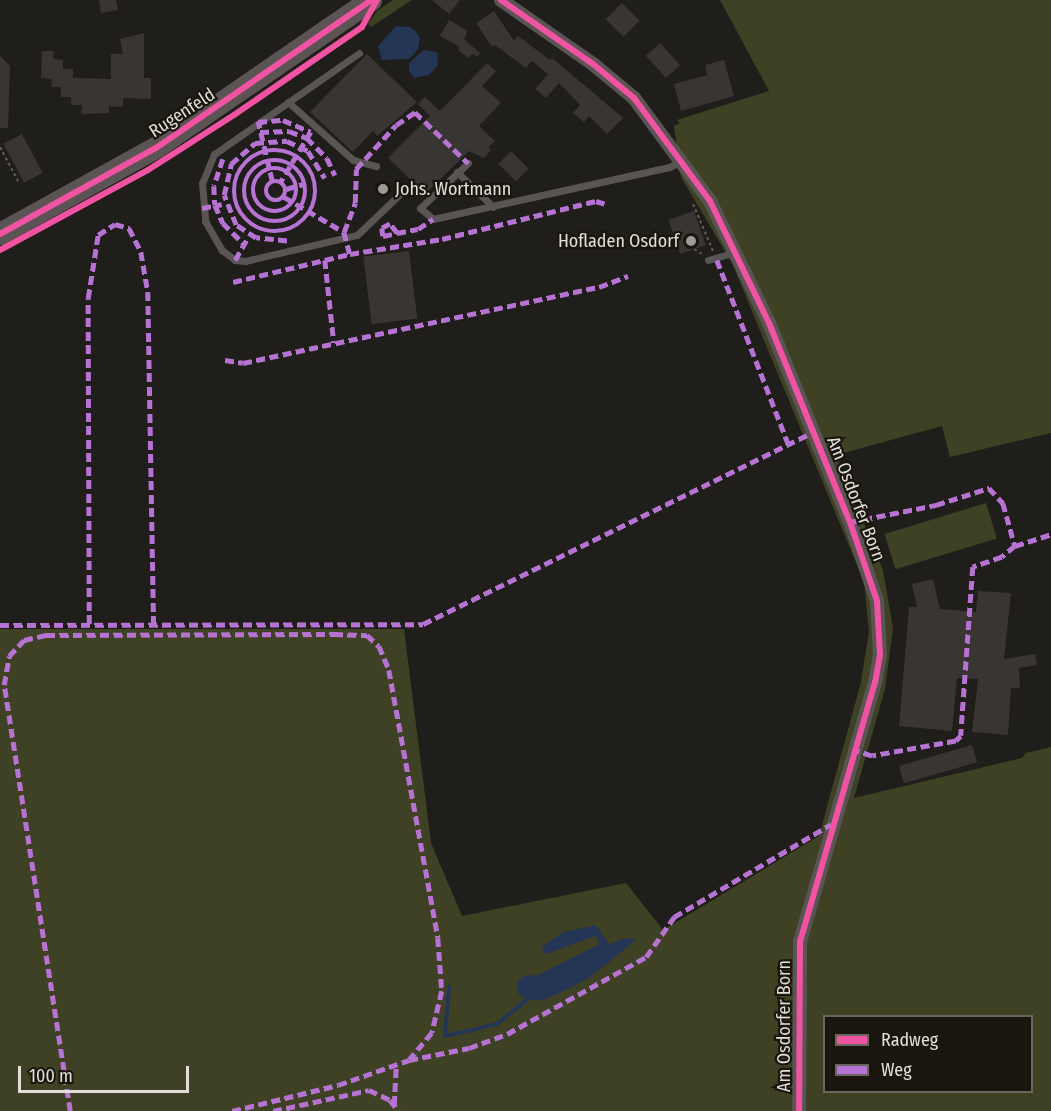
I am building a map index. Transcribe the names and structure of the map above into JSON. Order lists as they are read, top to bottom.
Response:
{
  "streets": {
    "main road": ["Rugenfeld"],
    "street": ["Am Osdorfer Born"]
  },
  "places": ["Johs. Wortmann", "Hofladen Osdorf"],
  "legend": ["Radweg", "Weg"],
  "scale_bar": "100 m"
}
